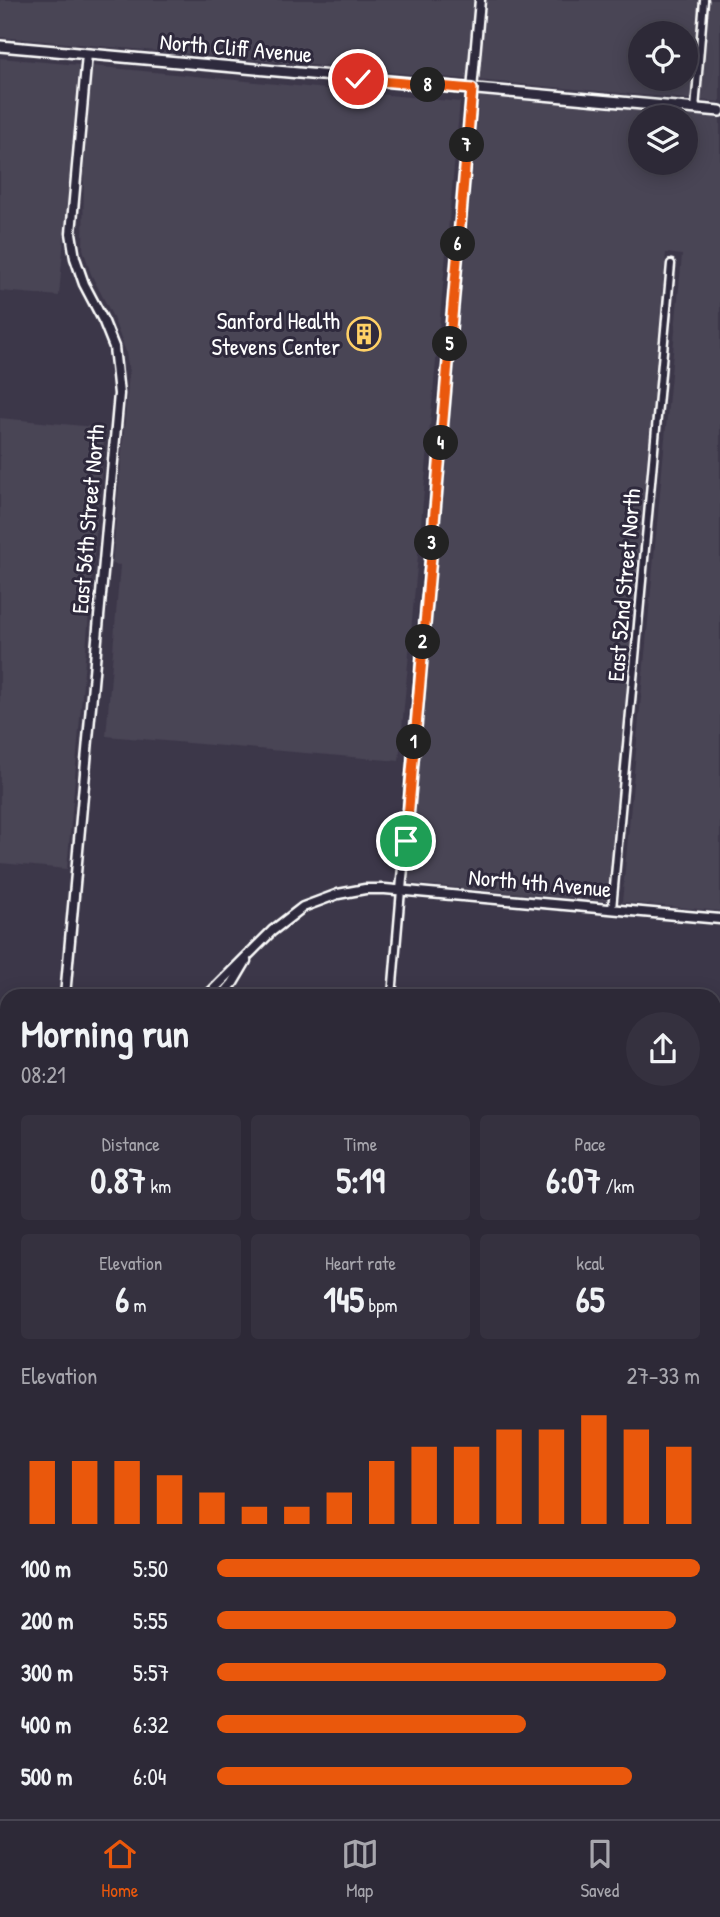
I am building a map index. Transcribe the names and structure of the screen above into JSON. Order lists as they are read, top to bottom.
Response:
{
  "streets": {
    "main road": ["North Cliff Avenue"],
    "street": ["East 56th Street North", "East 52nd Street North", "North 4th Avenue"]
  },
  "crossings": [
    ["North Cliff Avenue", "East 56th Street North"],
    ["East 52nd Street North", "North 4th Avenue"]
  ],
  "places": {
    "building": ["Sanford Health Stevens Center"]
  },
  "page": {
    "pins": [
      "8",
      "7",
      "6",
      "5",
      "4",
      "3",
      "2",
      "1"
    ],
    "heading": ["Morning run", "08:21"],
    "stats": [
      ["Distance", "0.87 km"],
      ["Time", "5:19"],
      ["Pace", "6:07 /km"],
      ["Elevation", "6 m"],
      ["Heart rate", "145 bpm"],
      ["kcal", "65"]
    ],
    "chart": ["Elevation", "27–33 m"],
    "list": [
      {
        "name": "100 m",
        "note": "5:50"
      },
      {
        "name": "200 m",
        "note": "5:55"
      },
      {
        "name": "300 m",
        "note": "5:57"
      },
      {
        "name": "400 m",
        "note": "6:32"
      },
      {
        "name": "500 m",
        "note": "6:04"
      }
    ],
    "tabs": ["Home", "Map", "Saved"]
  }
}
